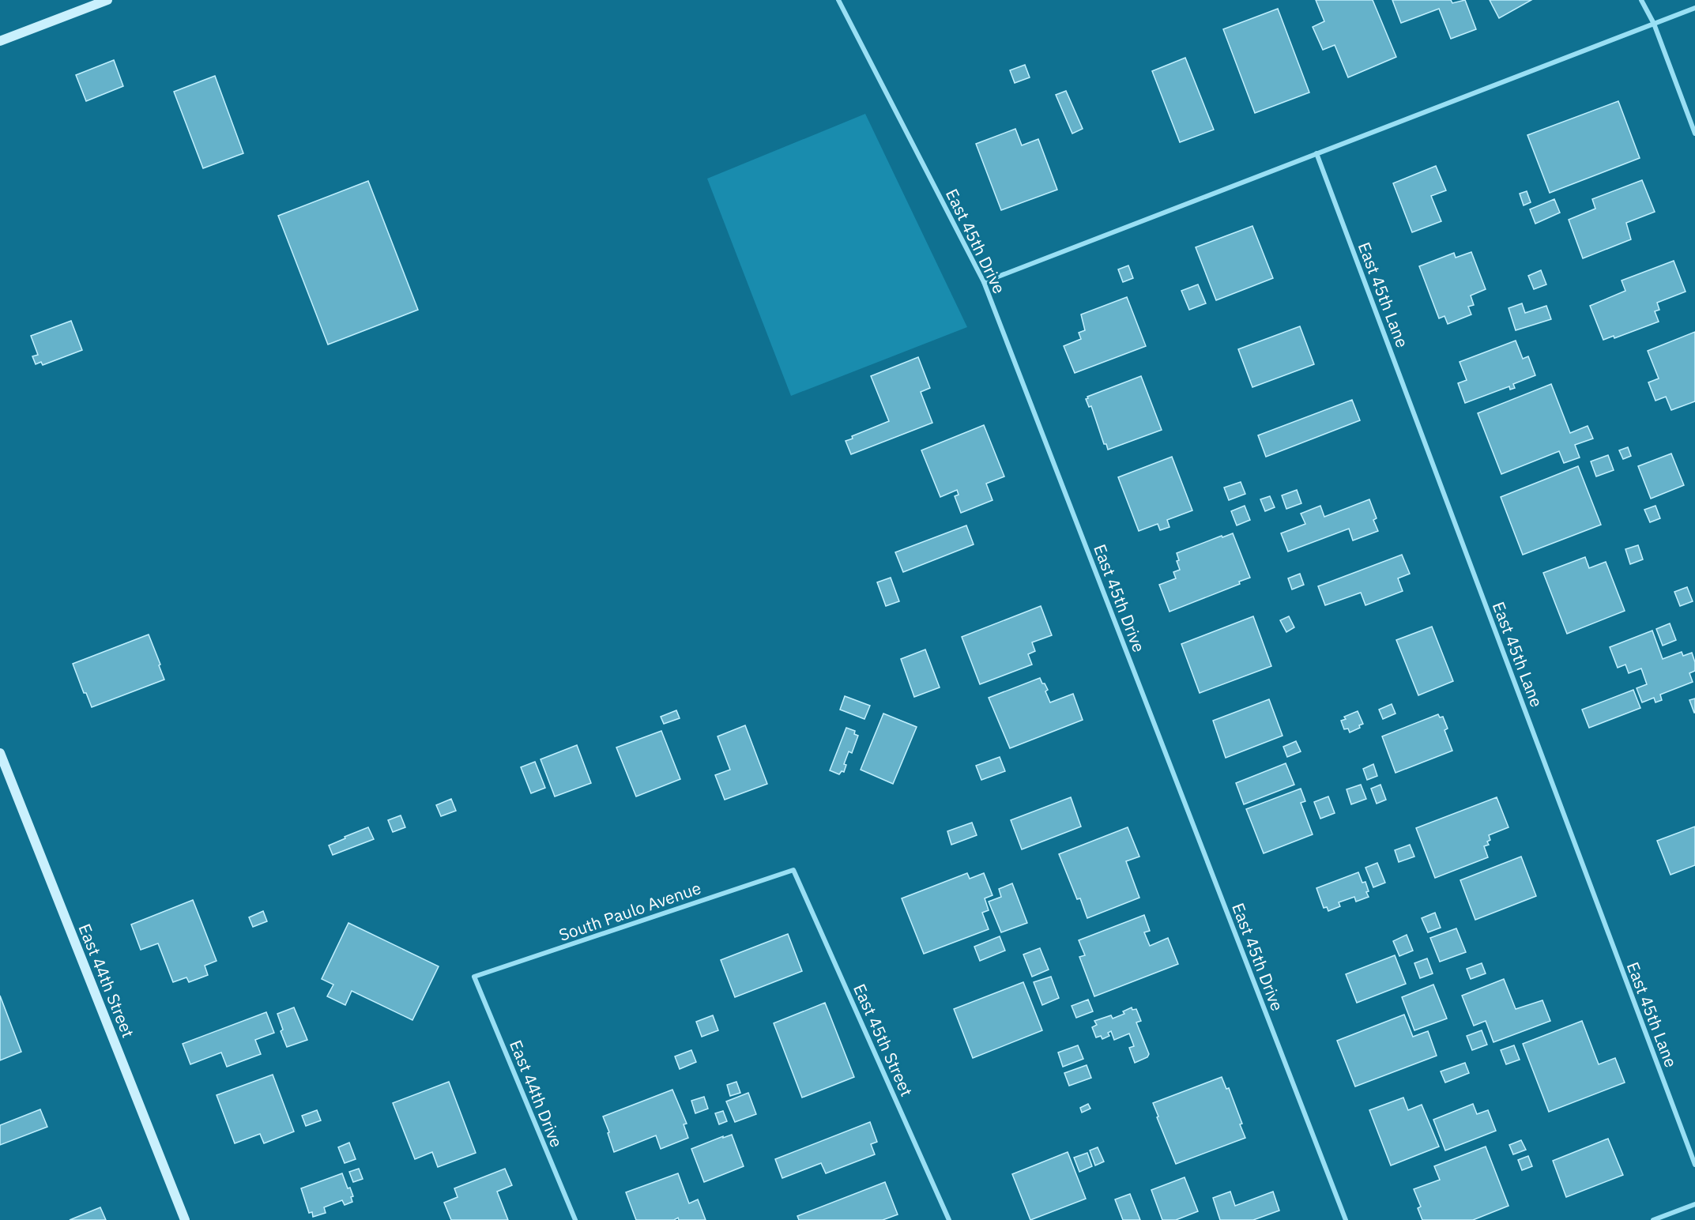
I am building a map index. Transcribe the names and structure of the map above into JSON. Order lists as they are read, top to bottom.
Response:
{
  "streets": {
    "street": [
      "East 45th Drive",
      "East 45th Lane",
      "South Paulo Avenue",
      "East 44th Street",
      "East 45th Street",
      "East 44th Drive"
    ]
  },
  "crossings": [
    ["South Paulo Avenue", "East 45th Street"],
    ["South Paulo Avenue", "East 44th Drive"]
  ]
}
